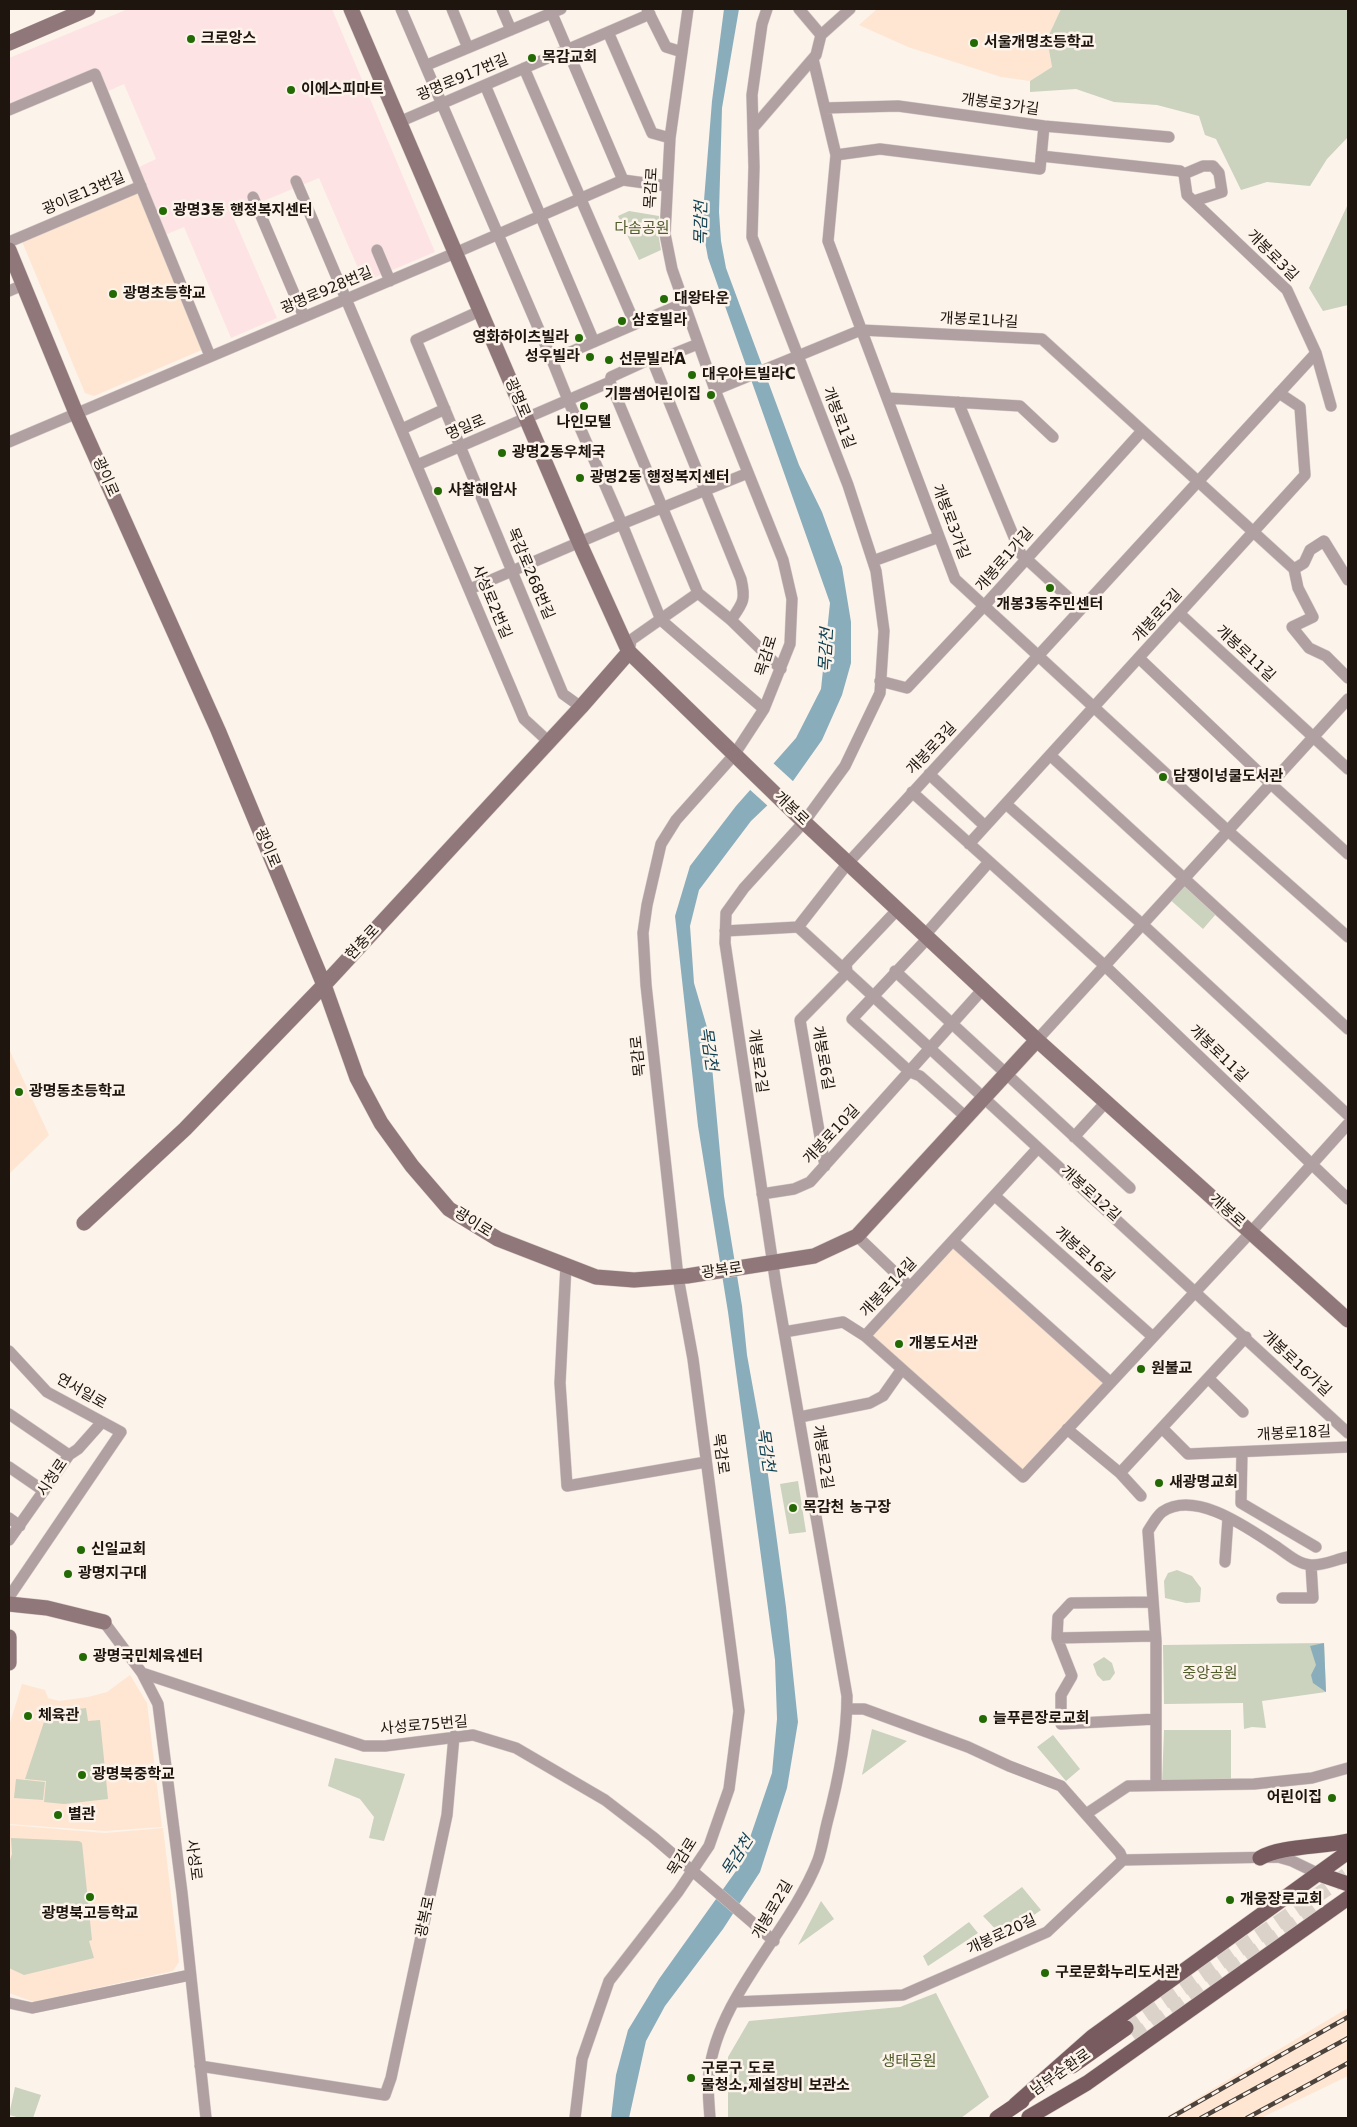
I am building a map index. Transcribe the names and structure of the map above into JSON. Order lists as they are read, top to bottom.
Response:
{
  "streets": {
    "main road": ["남부순환로"],
    "street": [
      "광명로917번길",
      "개봉로3가길",
      "목감로",
      "광이로13번길",
      "개봉로3길",
      "광명로928번길",
      "개봉로1나길",
      "광명로",
      "개봉로1길",
      "명일로",
      "광이로",
      "개봉로1가길",
      "목감로268번길",
      "사성로2번길",
      "개봉로5길",
      "개봉로11길",
      "개봉로",
      "현충로",
      "개봉로6길",
      "개봉로2길",
      "개봉로10길",
      "개봉로12길",
      "개봉로16길",
      "광복로",
      "개봉로14길",
      "개봉로16가길",
      "연서일로",
      "개봉로18길",
      "시청로",
      "사성로75번길",
      "사성로",
      "개봉로20길"
    ]
  },
  "crossings": [
    ["광명로917번길", "광명로"],
    ["개봉로3가길", "개봉로3길"],
    ["개봉로3가길", "개봉로1나길"],
    ["개봉로3가길", "개봉로1가길"],
    ["목감로", "개봉로1나길"],
    ["목감로", "광명로"],
    ["목감로", "광이로"],
    ["목감로", "개봉로"],
    ["목감로", "광복로"],
    ["목감로", "사성로75번길"],
    ["개봉로3길", "개봉로1나길"],
    ["개봉로3길", "개봉로5길"],
    ["개봉로3길", "개봉로11길"],
    ["개봉로3길", "개봉로"],
    ["광명로928번길", "광명로"],
    ["광명로928번길", "광이로"],
    ["광명로928번길", "사성로2번길"],
    ["개봉로1나길", "개봉로1길"],
    ["개봉로1나길", "개봉로1가길"],
    ["광명로", "명일로"],
    ["광명로", "목감로268번길"],
    ["광명로", "개봉로"],
    ["광명로", "현충로"],
    ["개봉로1길", "개봉로1가길"],
    ["개봉로1길", "개봉로"],
    ["개봉로1길", "개봉로2길"],
    ["명일로", "목감로268번길"],
    ["명일로", "사성로2번길"],
    ["광이로", "현충로"],
    ["광이로", "광복로"],
    ["목감로268번길", "현충로"],
    ["사성로2번길", "현충로"],
    ["개봉로5길", "개봉로11길"],
    ["개봉로", "개봉로6길"],
    ["개봉로", "개봉로2길"],
    ["개봉로", "개봉로10길"],
    ["개봉로6길", "개봉로10길"],
    ["개봉로2길", "개봉로10길"],
    ["개봉로2길", "광복로"],
    ["개봉로2길", "개봉로14길"],
    ["개봉로2길", "사성로75번길"],
    ["개봉로2길", "개봉로20길"],
    ["개봉로10길", "개봉로12길"],
    ["개봉로12길", "개봉로14길"],
    ["개봉로12길", "개봉로16가길"],
    ["개봉로16길", "개봉로14길"],
    ["광복로", "사성로75번길"],
    ["광복로", "사성로"],
    ["개봉로16가길", "개봉로18길"],
    ["연서일로", "시청로"],
    ["사성로75번길", "사성로"]
  ],
  "water": ["목감천"],
  "parks": ["다솜공원", "중앙공원", "생태공원"],
  "places": [
    "크로앙스",
    "서울개명초등학교",
    "목감교회",
    "이에스피마트",
    "광명3동 행정복지센터",
    "광명초등학교",
    "대왕타운",
    "삼호빌라",
    "영화하이츠빌라",
    "성우빌라",
    "선문빌라A",
    "대우아트빌라C",
    "기쁨샘어린이집",
    "나인모텔",
    "광명2동우체국",
    "광명2동 행정복지센터",
    "사찰해암사",
    "개봉3동주민센터",
    "담쟁이넝쿨도서관",
    "광명동초등학교",
    "개봉도서관",
    "원불교",
    "새광명교회",
    "목감천 농구장",
    "신일교회",
    "광명지구대",
    "광명국민체육센터",
    "체육관",
    "늘푸른장로교회",
    "광명북중학교",
    "어린이집",
    "별관",
    "광명북고등학교",
    "개웅장로교회",
    "구로문화누리도서관",
    "구로구 도로 물청소,제설장비 보관소"
  ]
}
